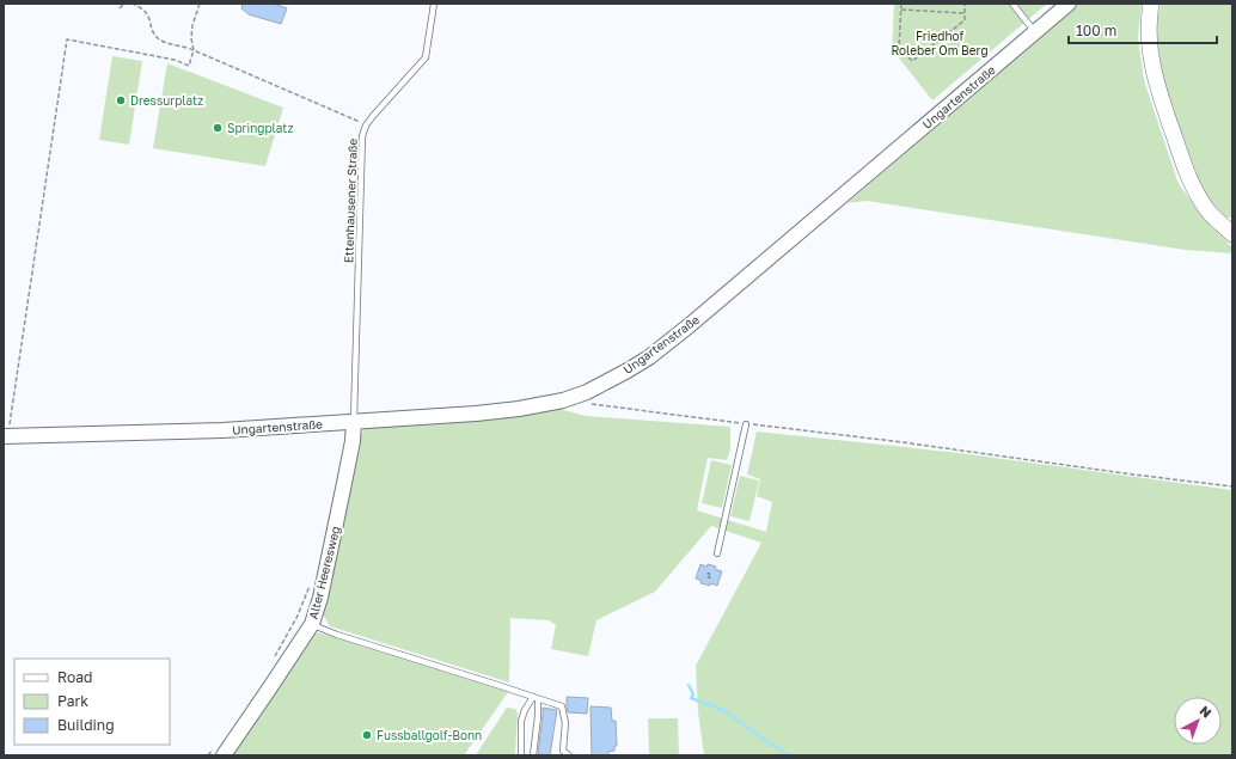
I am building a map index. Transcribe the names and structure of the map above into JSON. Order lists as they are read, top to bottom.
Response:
{
  "streets": {
    "street": ["Ungartenstraße", "Alter Heeresweg"],
    "lane": ["Ettenhausener Straße"]
  },
  "crossings": [
    ["Ungartenstraße", "Ettenhausener Straße"],
    ["Ungartenstraße", "Alter Heeresweg"],
    ["Ettenhausener Straße", "Alter Heeresweg"]
  ],
  "parks": ["Friedhof Roleber Om Berg"],
  "places": ["Dressurplatz", "Springplatz", "Fussballgolf-Bonn"],
  "house_numbers": ["1"],
  "legend": ["Road", "Park", "Building"],
  "scale_bar": "100 m",
  "north": "top right"
}
